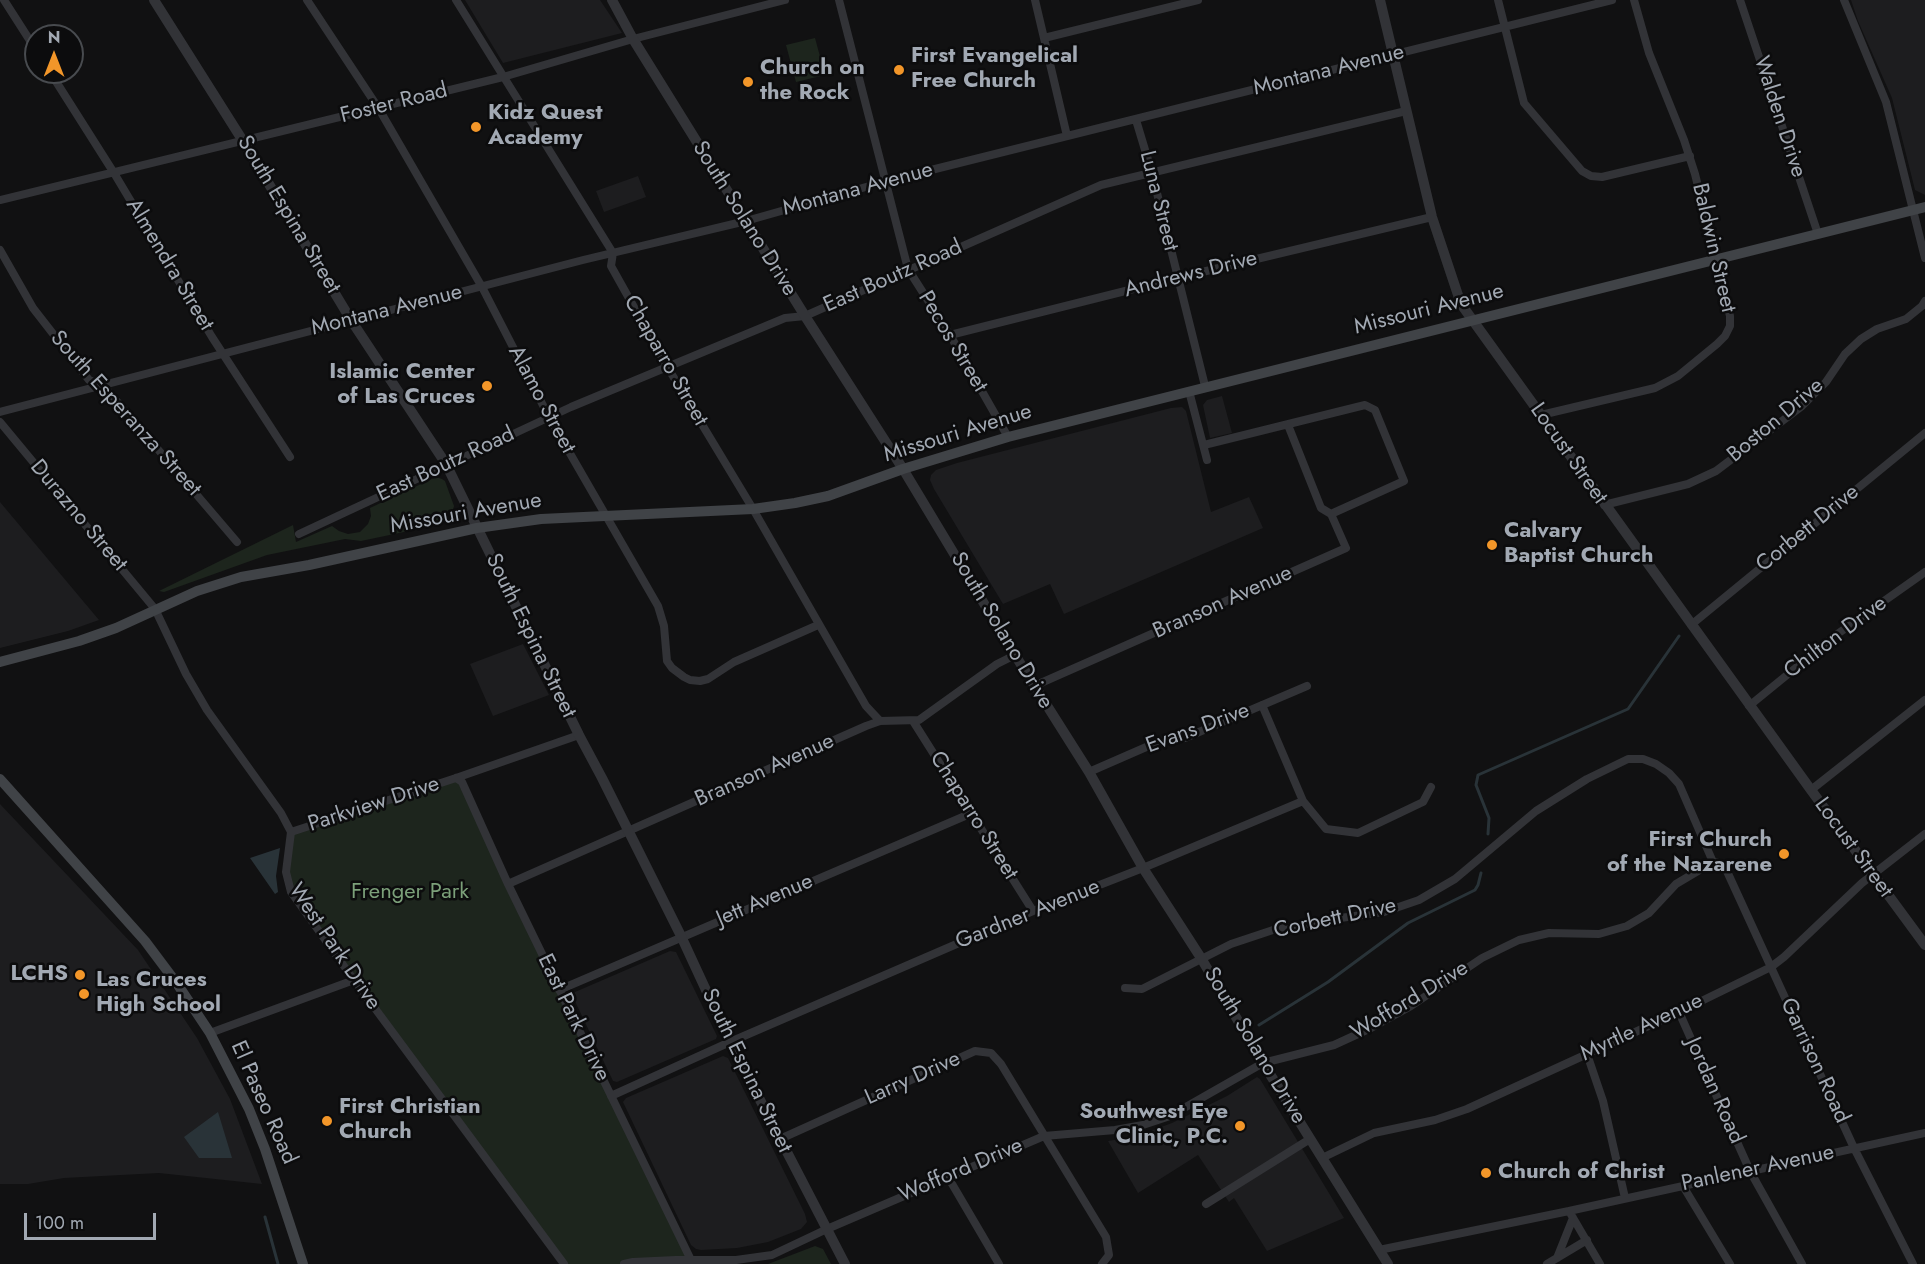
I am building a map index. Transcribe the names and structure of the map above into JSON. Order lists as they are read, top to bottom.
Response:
{
  "streets": {
    "main road": ["Missouri Avenue", "El Paseo Road"],
    "street": [
      "Montana Avenue",
      "Foster Road",
      "Walden Drive",
      "Luna Street",
      "South Espina Street",
      "South Solano Drive",
      "Baldwin Street",
      "Almendra Street",
      "Andrews Drive",
      "East Boutz Road",
      "Pecos Street",
      "Chaparro Street",
      "Alamo Street",
      "South Esperanza Street",
      "Boston Drive",
      "Locust Street",
      "Durazno Street",
      "Corbett Drive",
      "Branson Avenue",
      "Chilton Drive",
      "Evans Drive",
      "Parkview Drive",
      "Jett Avenue",
      "Gardner Avenue",
      "West Park Drive",
      "Wofford Drive",
      "East Park Drive",
      "Myrtle Avenue",
      "Garrison Road",
      "Larry Drive",
      "Jordan Road",
      "Panlener Avenue"
    ]
  },
  "crossings": [
    ["Montana Avenue", "Luna Street"],
    ["Montana Avenue", "South Espina Street"],
    ["Montana Avenue", "South Solano Drive"],
    ["Montana Avenue", "Almendra Street"],
    ["Montana Avenue", "Pecos Street"],
    ["Montana Avenue", "Chaparro Street"],
    ["Montana Avenue", "Alamo Street"],
    ["Montana Avenue", "South Esperanza Street"],
    ["Montana Avenue", "Locust Street"],
    ["Foster Road", "South Espina Street"],
    ["Foster Road", "South Solano Drive"],
    ["Foster Road", "Almendra Street"],
    ["Foster Road", "Chaparro Street"],
    ["Foster Road", "Alamo Street"],
    ["Walden Drive", "Missouri Avenue"],
    ["Luna Street", "Andrews Drive"],
    ["Luna Street", "East Boutz Road"],
    ["Luna Street", "Missouri Avenue"],
    ["South Espina Street", "East Boutz Road"],
    ["South Espina Street", "Missouri Avenue"],
    ["South Espina Street", "Branson Avenue"],
    ["South Espina Street", "Parkview Drive"],
    ["South Espina Street", "Jett Avenue"],
    ["South Espina Street", "Gardner Avenue"],
    ["South Espina Street", "Wofford Drive"],
    ["South Espina Street", "Larry Drive"],
    ["South Solano Drive", "East Boutz Road"],
    ["South Solano Drive", "Missouri Avenue"],
    ["South Solano Drive", "Corbett Drive"],
    ["South Solano Drive", "Branson Avenue"],
    ["South Solano Drive", "Evans Drive"],
    ["South Solano Drive", "Gardner Avenue"],
    ["South Solano Drive", "Wofford Drive"],
    ["South Solano Drive", "Myrtle Avenue"],
    ["South Solano Drive", "Panlener Avenue"],
    ["Baldwin Street", "Missouri Avenue"],
    ["Baldwin Street", "Locust Street"],
    ["Andrews Drive", "Pecos Street"],
    ["Andrews Drive", "Locust Street"],
    ["East Boutz Road", "Pecos Street"],
    ["East Boutz Road", "Chaparro Street"],
    ["East Boutz Road", "Alamo Street"],
    ["East Boutz Road", "Locust Street"],
    ["Missouri Avenue", "Pecos Street"],
    ["Missouri Avenue", "Chaparro Street"],
    ["Missouri Avenue", "Alamo Street"],
    ["Missouri Avenue", "Locust Street"],
    ["Missouri Avenue", "Durazno Street"],
    ["Chaparro Street", "Alamo Street"],
    ["Chaparro Street", "Branson Avenue"],
    ["Chaparro Street", "Jett Avenue"],
    ["Chaparro Street", "Gardner Avenue"],
    ["Boston Drive", "Locust Street"],
    ["Locust Street", "Corbett Drive"],
    ["Locust Street", "Chilton Drive"],
    ["Locust Street", "Myrtle Avenue"],
    ["Corbett Drive", "Garrison Road"],
    ["Branson Avenue", "East Park Drive"],
    ["Parkview Drive", "West Park Drive"],
    ["Parkview Drive", "East Park Drive"],
    ["Jett Avenue", "East Park Drive"],
    ["Gardner Avenue", "East Park Drive"],
    ["Wofford Drive", "East Park Drive"],
    ["Wofford Drive", "Garrison Road"],
    ["Wofford Drive", "Larry Drive"],
    ["Myrtle Avenue", "Garrison Road"],
    ["Myrtle Avenue", "Jordan Road"],
    ["Garrison Road", "Panlener Avenue"],
    ["Jordan Road", "Panlener Avenue"]
  ],
  "parks": ["Frenger Park"],
  "places": [
    "First Evangelical Free Church",
    "Church on the Rock",
    "Kidz Quest Academy",
    "Islamic Center of Las Cruces",
    "Calvary Baptist Church",
    "First Church of the Nazarene",
    "LCHS",
    "Las Cruces High School",
    "First Christian Church",
    "Southwest Eye Clinic, P.C.",
    "Church of Christ"
  ],
  "scale_bar": "100 m",
  "north": "top"
}
